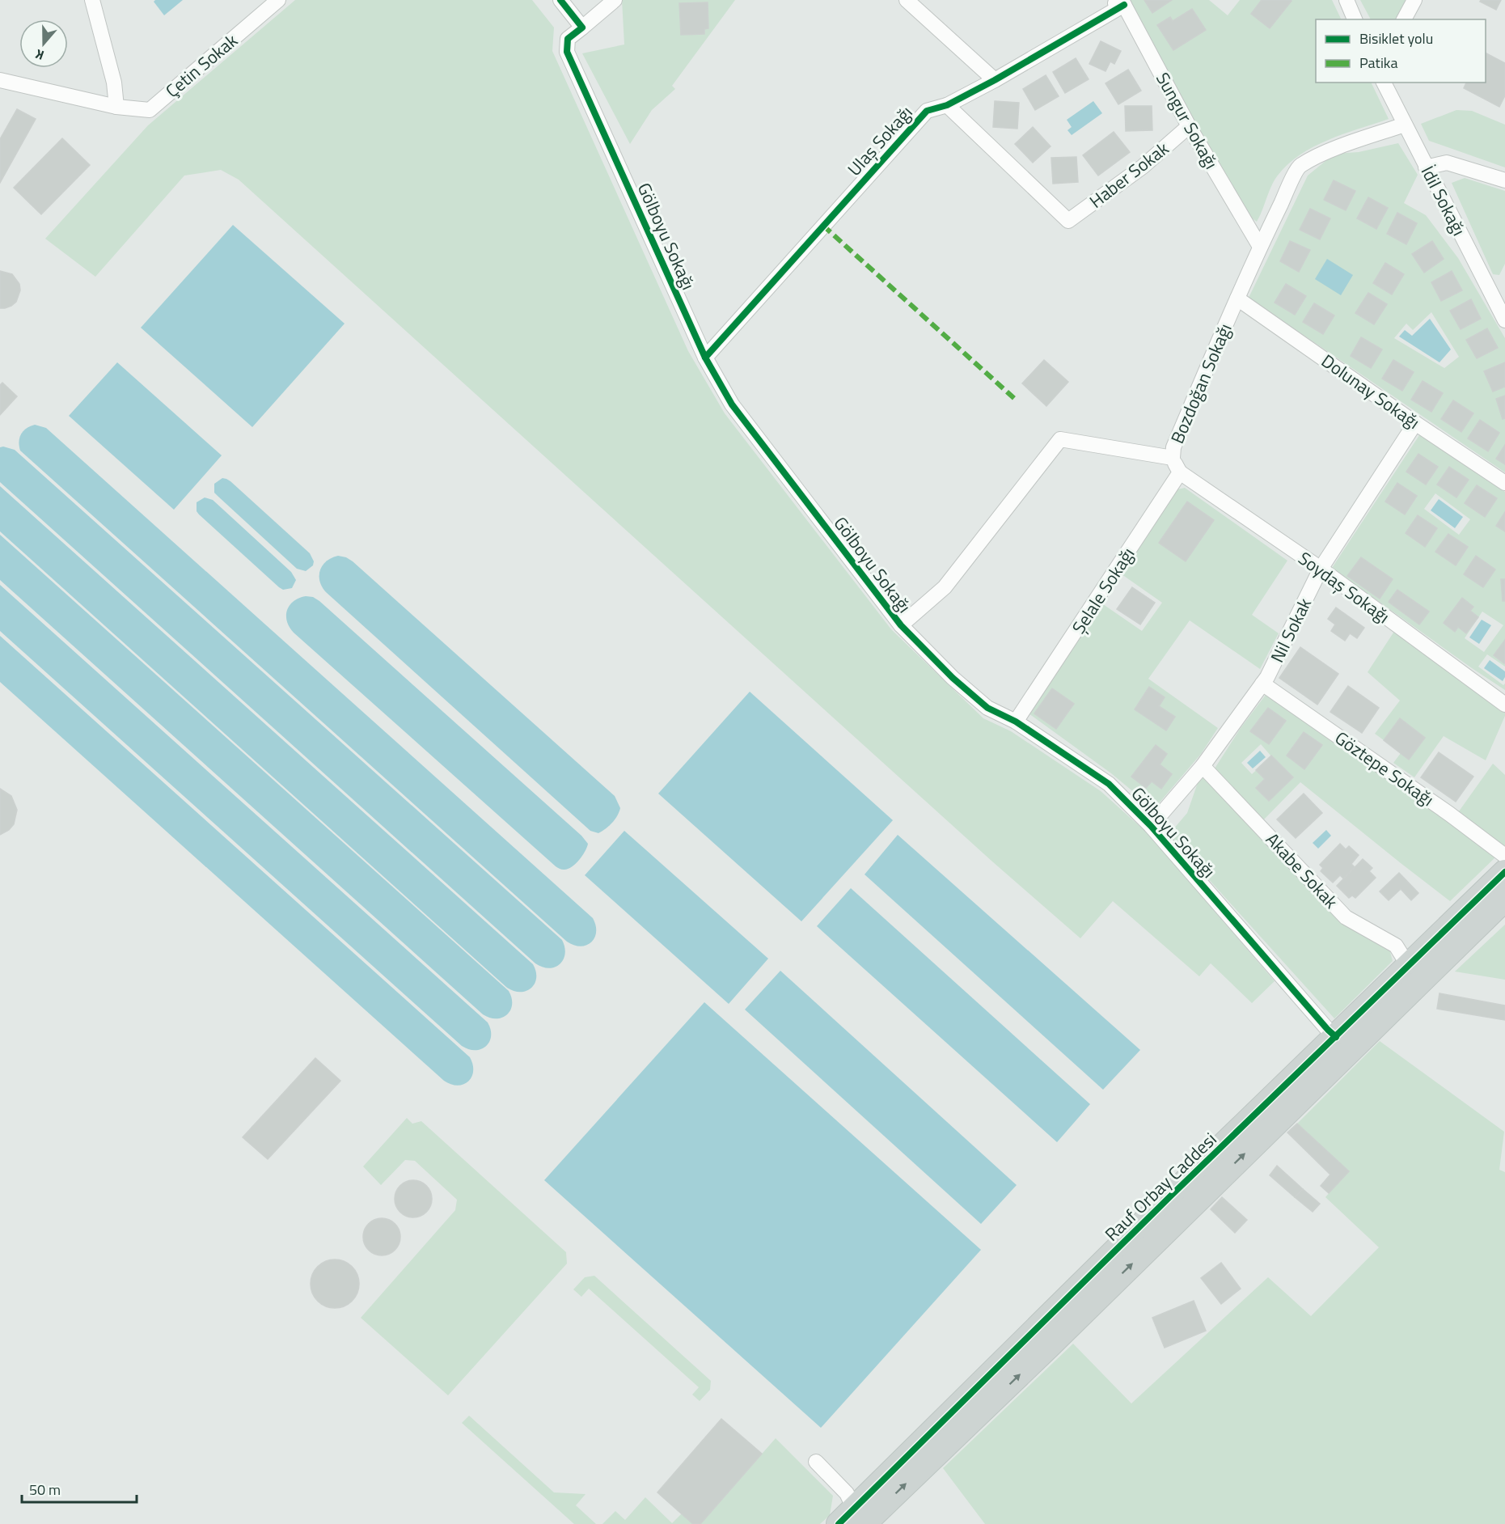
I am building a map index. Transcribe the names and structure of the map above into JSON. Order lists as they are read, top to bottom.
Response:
{
  "streets": {
    "main road": ["Rauf Orbay Caddesi"],
    "street": [
      "Çetin Sokak",
      "Sungur Sokağı",
      "Ulaş Sokağı",
      "Haber Sokak",
      "İdil Sokağı",
      "Gölboyu Sokağı",
      "Bozdoğan Sokağı",
      "Dolunay Sokağı",
      "Soydaş Sokağı",
      "Şelale Sokağı",
      "Nil Sokak",
      "Göztepe Sokağı",
      "Akabe Sokak"
    ]
  },
  "crossings": [
    ["Sungur Sokağı", "Ulaş Sokağı"],
    ["Sungur Sokağı", "Haber Sokak"],
    ["Sungur Sokağı", "Bozdoğan Sokağı"],
    ["Ulaş Sokağı", "Haber Sokak"],
    ["Ulaş Sokağı", "Gölboyu Sokağı"],
    ["İdil Sokağı", "Bozdoğan Sokağı"],
    ["Gölboyu Sokağı", "Bozdoğan Sokağı"],
    ["Gölboyu Sokağı", "Şelale Sokağı"],
    ["Gölboyu Sokağı", "Nil Sokak"],
    ["Gölboyu Sokağı", "Rauf Orbay Caddesi"],
    ["Bozdoğan Sokağı", "Dolunay Sokağı"],
    ["Dolunay Sokağı", "Nil Sokak"],
    ["Soydaş Sokağı", "Şelale Sokağı"],
    ["Soydaş Sokağı", "Nil Sokak"],
    ["Nil Sokak", "Göztepe Sokağı"],
    ["Nil Sokak", "Akabe Sokak"],
    ["Akabe Sokak", "Rauf Orbay Caddesi"]
  ],
  "legend": ["Bisiklet yolu", "Patika"],
  "scale_bar": "50 m",
  "north": "bottom"
}
